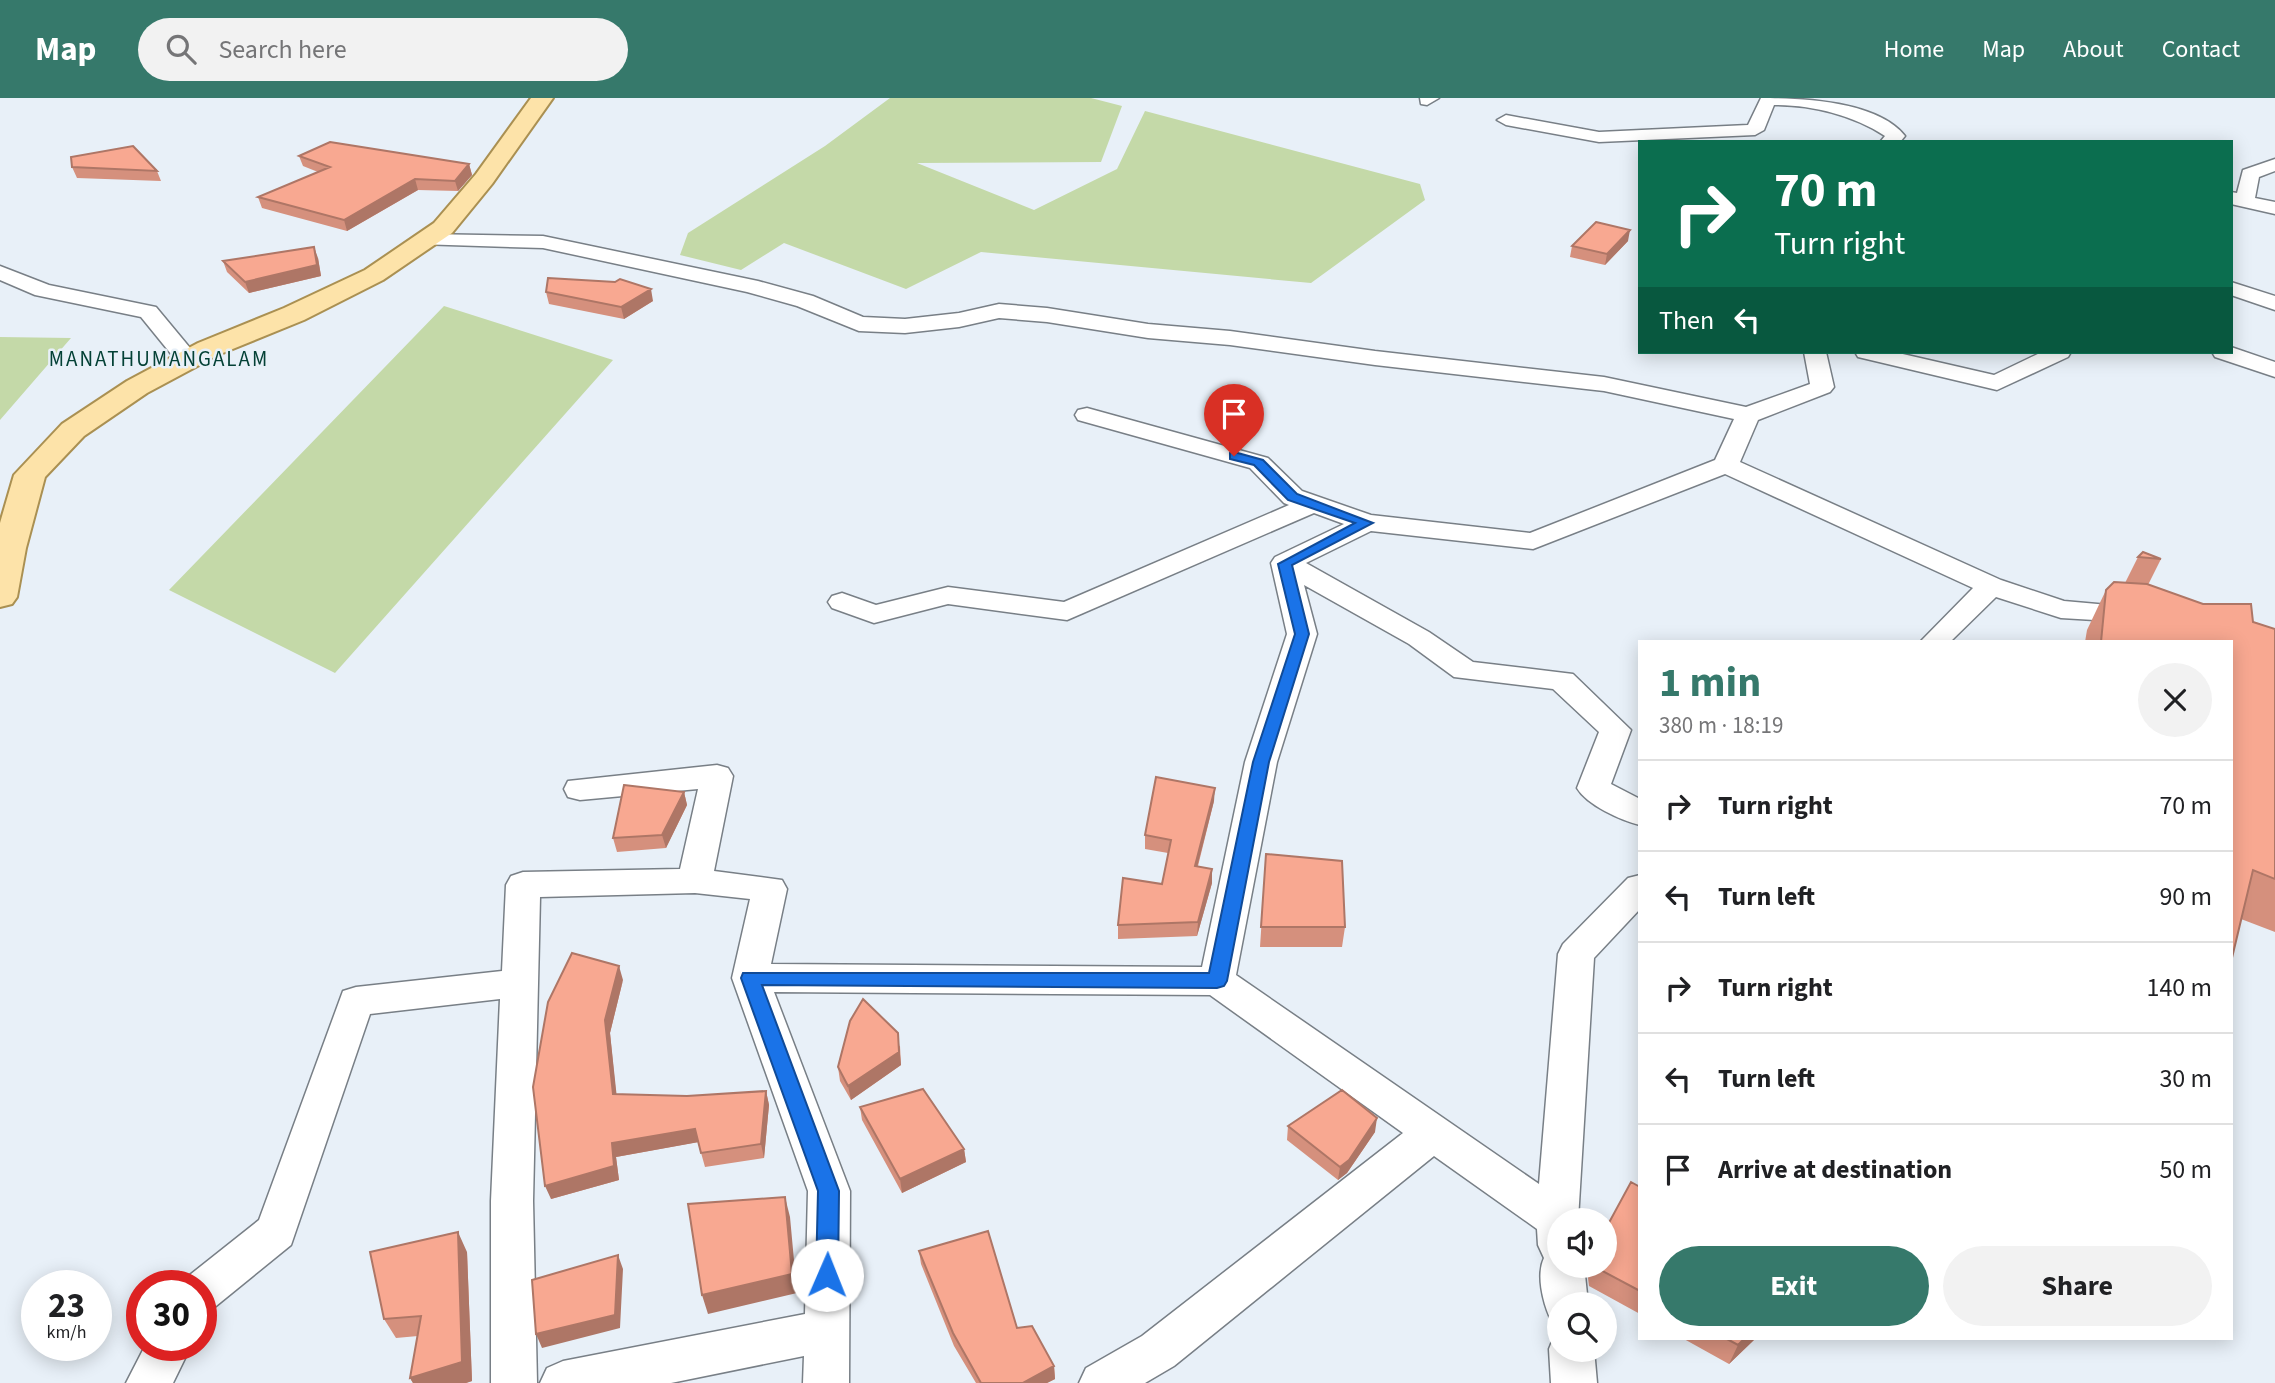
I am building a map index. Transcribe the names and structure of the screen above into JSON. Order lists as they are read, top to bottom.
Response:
{
  "districts": ["MANATHUMANGALAM"],
  "page": {
    "header": "Map",
    "search": "Search here",
    "nav": [
      "Home",
      "Map",
      "About",
      "Contact"
    ],
    "turn": ["70 m", "Turn right"],
    "then": "Then",
    "heading": ["1 min", "380 m · 18:19"],
    "list": [
      {
        "name": "Turn right",
        "value": "70 m"
      },
      {
        "name": "Turn left",
        "value": "90 m"
      },
      {
        "name": "Turn right",
        "value": "140 m"
      },
      {
        "name": "Turn left",
        "value": "30 m"
      },
      {
        "name": "Arrive at destination",
        "value": "50 m"
      }
    ],
    "buttons": ["Exit", "Share"],
    "speed": "23 km/h",
    "limit": "30"
  }
}
